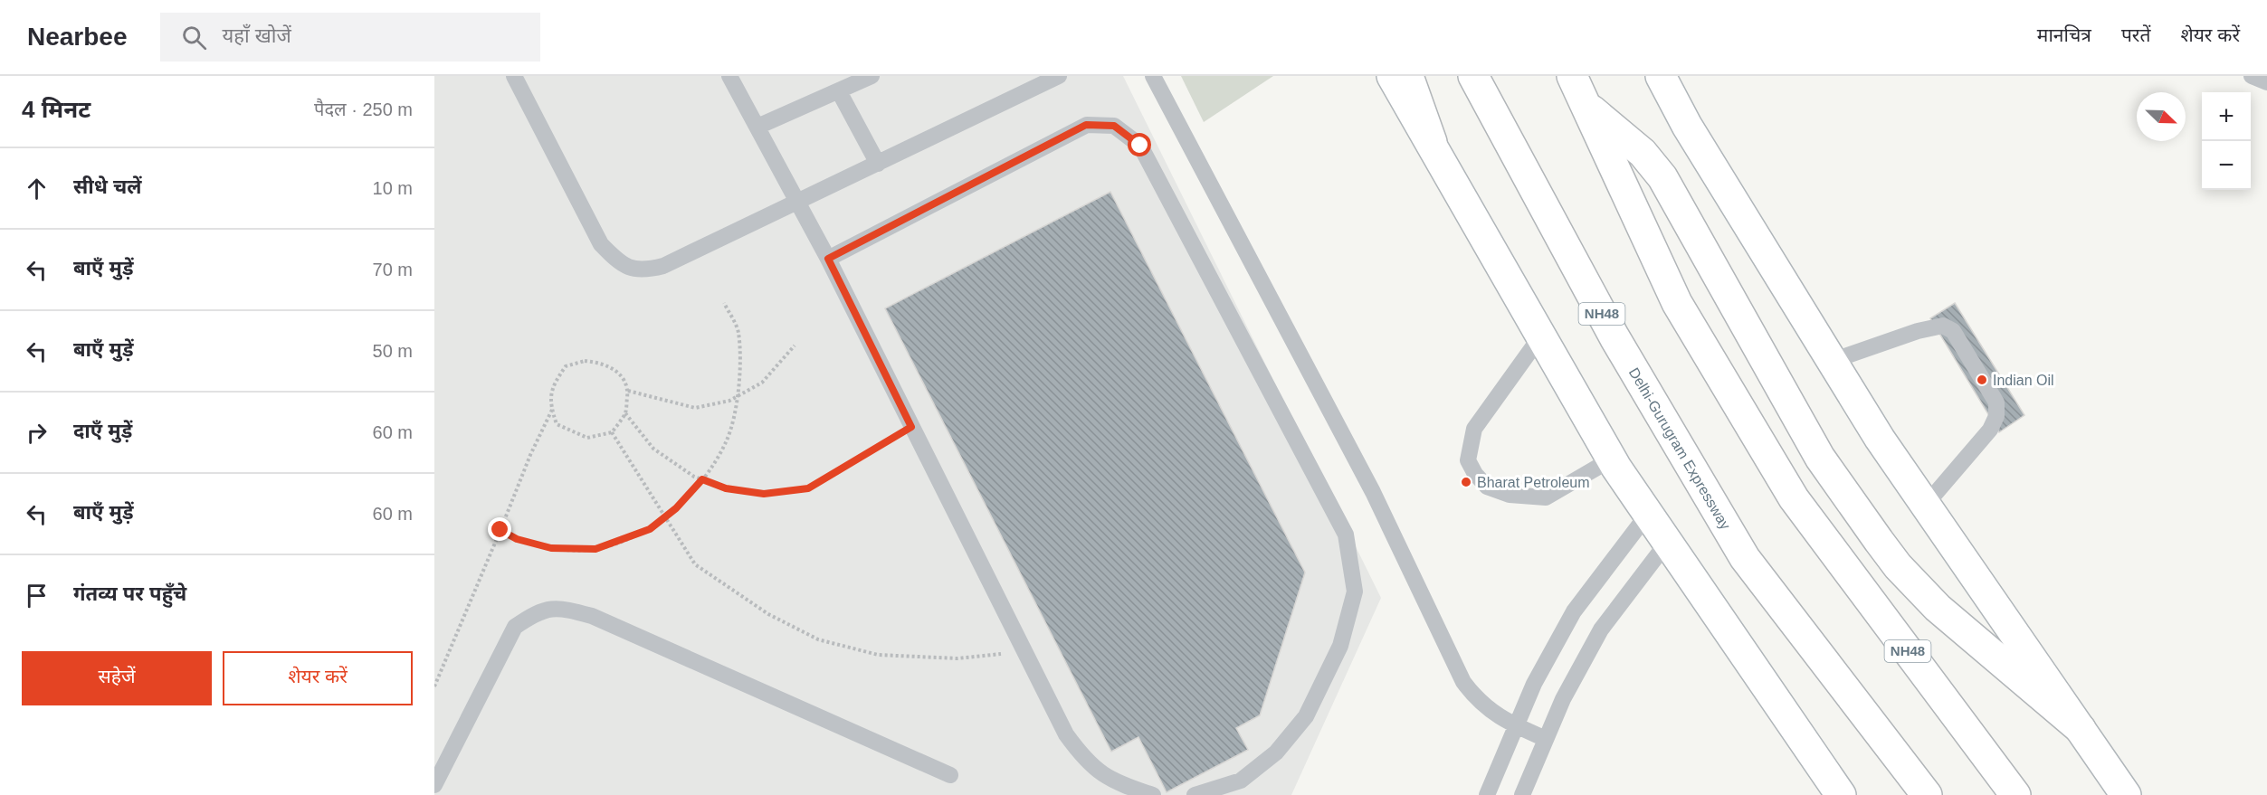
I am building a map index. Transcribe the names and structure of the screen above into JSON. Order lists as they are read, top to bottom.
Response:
{
  "streets": {
    "main road": ["NH48", "Delhi-Gurugram Expressway"]
  },
  "places": ["Indian Oil", "Bharat Petroleum"],
  "north": "bottom right",
  "page": {
    "header": "Nearbee",
    "search": "यहाँ खोजें",
    "nav": ["मानचित्र", "परतें", "शेयर करें"],
    "heading": ["4 मिनट", "पैदल · 250 m"],
    "map_buttons": ["+", "−"],
    "list": [
      ["सीधे चलें", "10 m"],
      ["बाएँ मुड़ें", "70 m"],
      ["बाएँ मुड़ें", "50 m"],
      ["दाएँ मुड़ें", "60 m"],
      ["बाएँ मुड़ें", "60 m"],
      "गंतव्य पर पहुँचे"
    ],
    "buttons": ["सहेजें", "शेयर करें"]
  }
}
